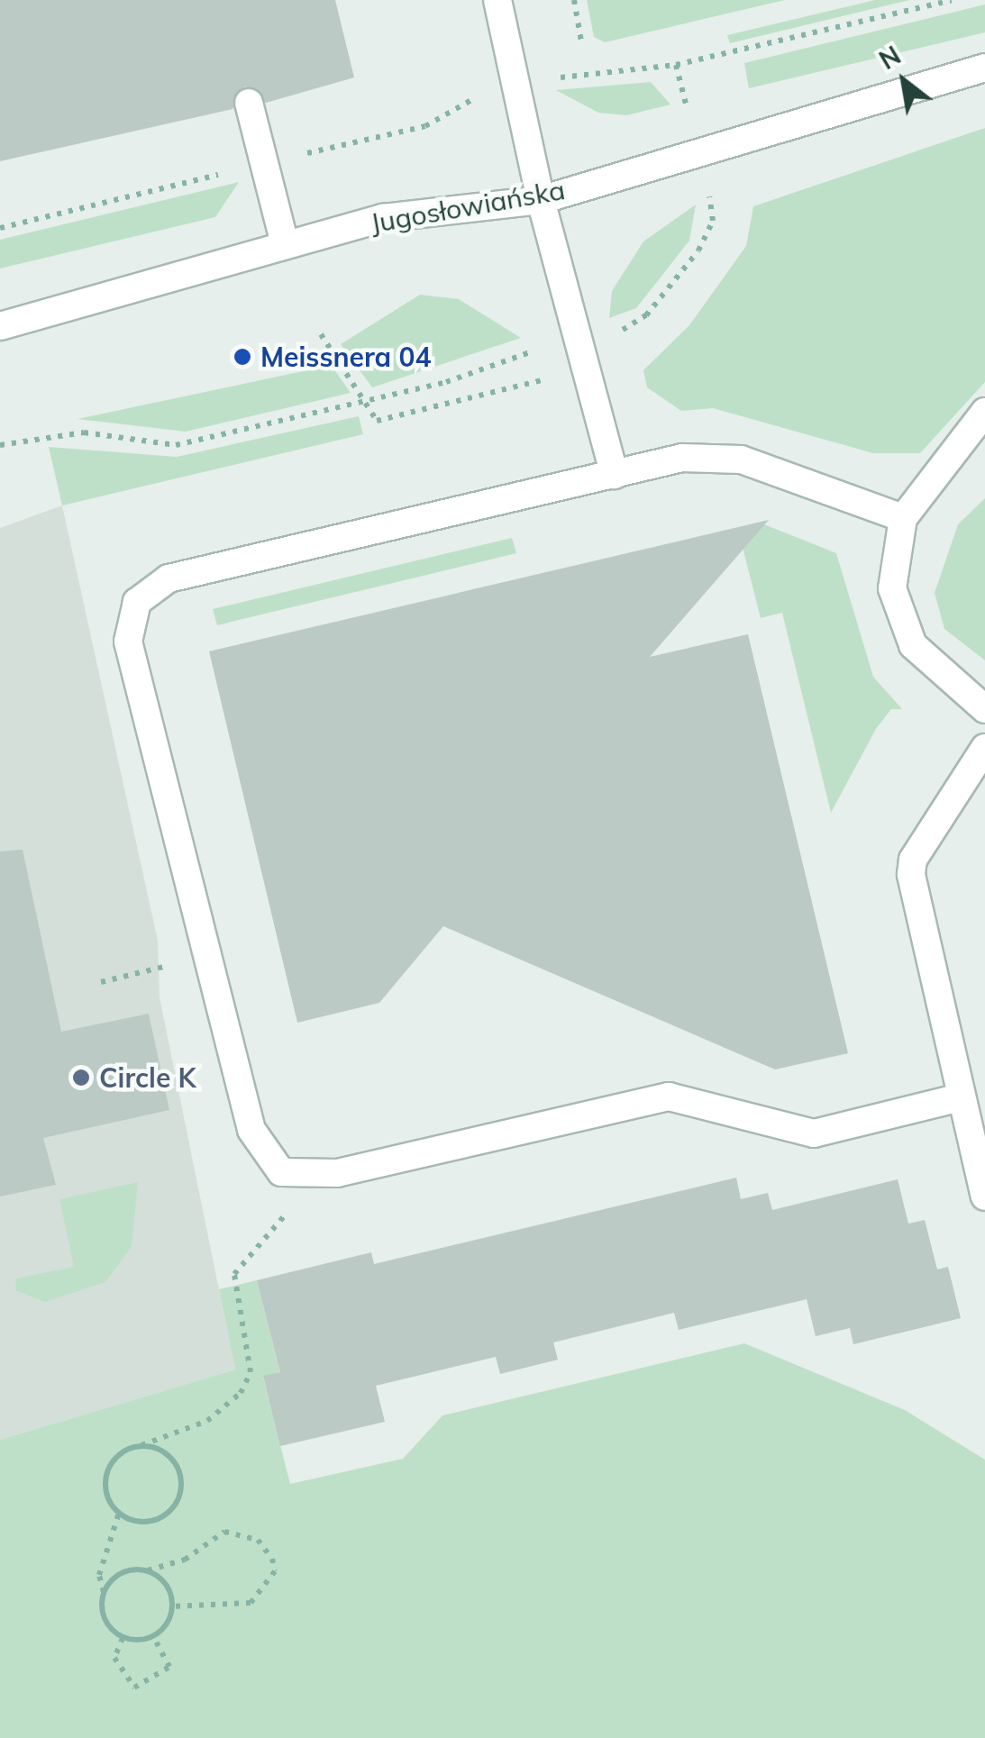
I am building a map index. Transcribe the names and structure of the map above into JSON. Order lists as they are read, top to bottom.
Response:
{
  "streets": {
    "street": ["Jugosłowiańska"]
  },
  "places": ["Meissnera 04", "Circle K"],
  "north": "top left"
}
